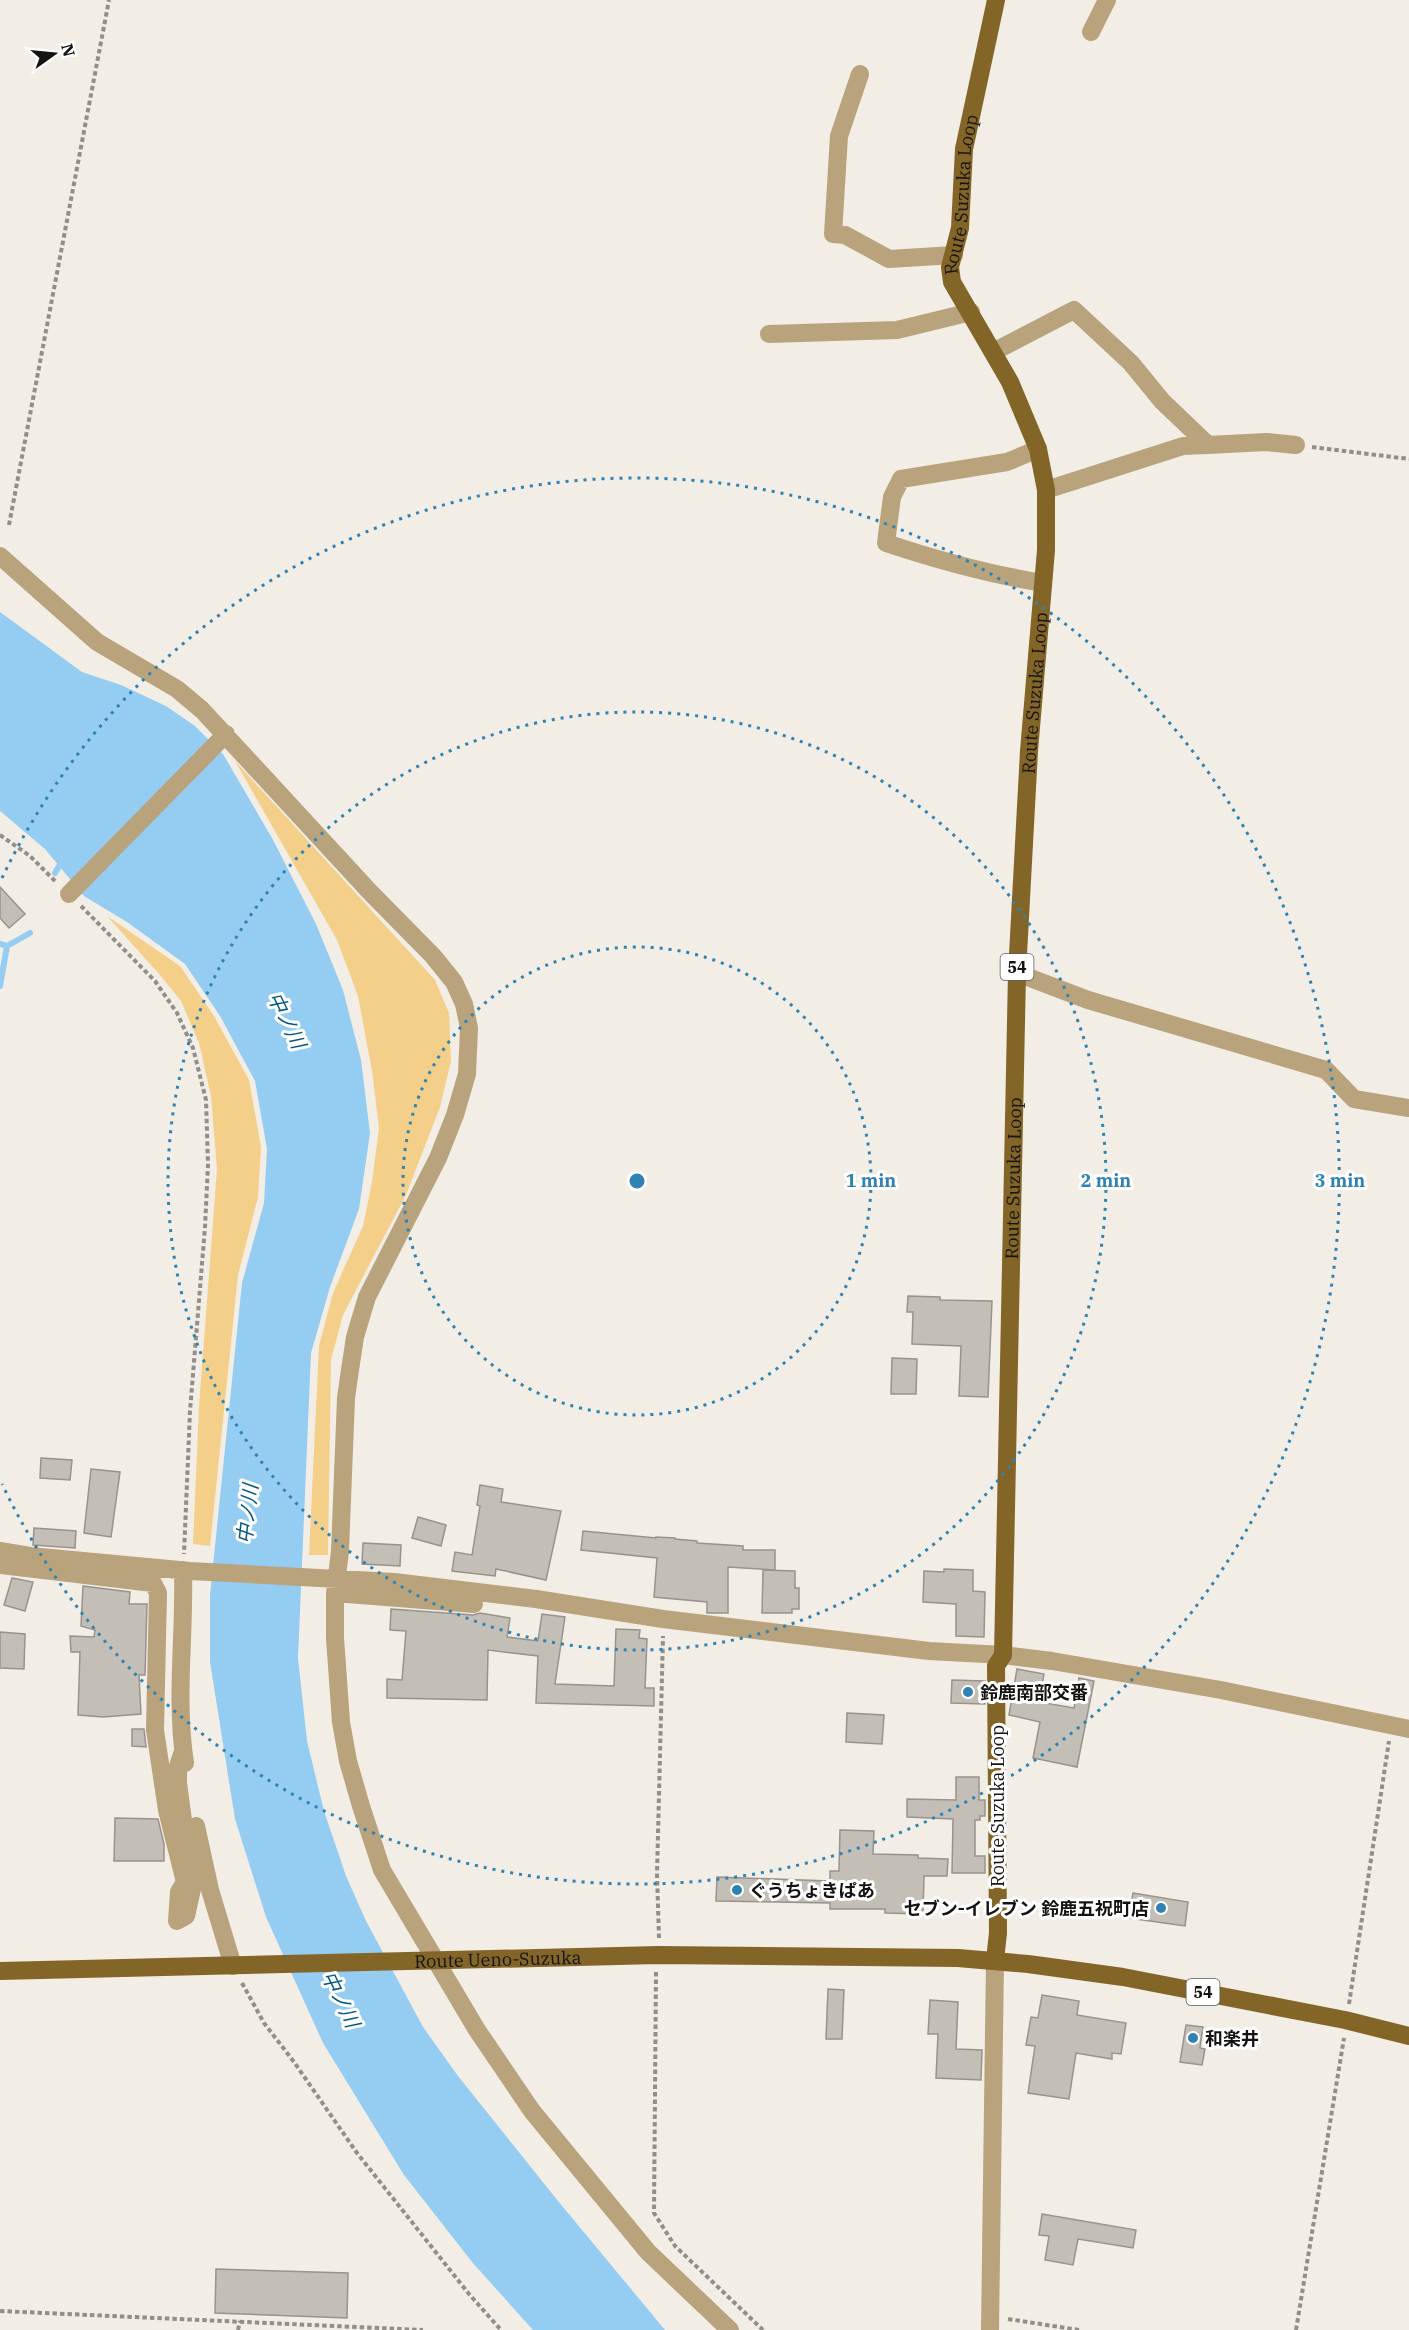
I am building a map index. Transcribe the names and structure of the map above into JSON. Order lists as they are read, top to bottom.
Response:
{
  "streets": {
    "main road": ["Route Suzuka Loop", "54", "Route Ueno-Suzuka"]
  },
  "crossings": [
    ["Route Suzuka Loop", "54"],
    ["Route Suzuka Loop", "Route Ueno-Suzuka"],
    ["54", "Route Ueno-Suzuka"]
  ],
  "water": ["中ノ川"],
  "places": [
    "鈴鹿南部交番",
    "ぐうちょきぱあ",
    "セブン-イレブン 鈴鹿五祝町店",
    "和楽井"
  ],
  "north": "right",
  "rings": ["1 min", "2 min", "3 min"]
}
